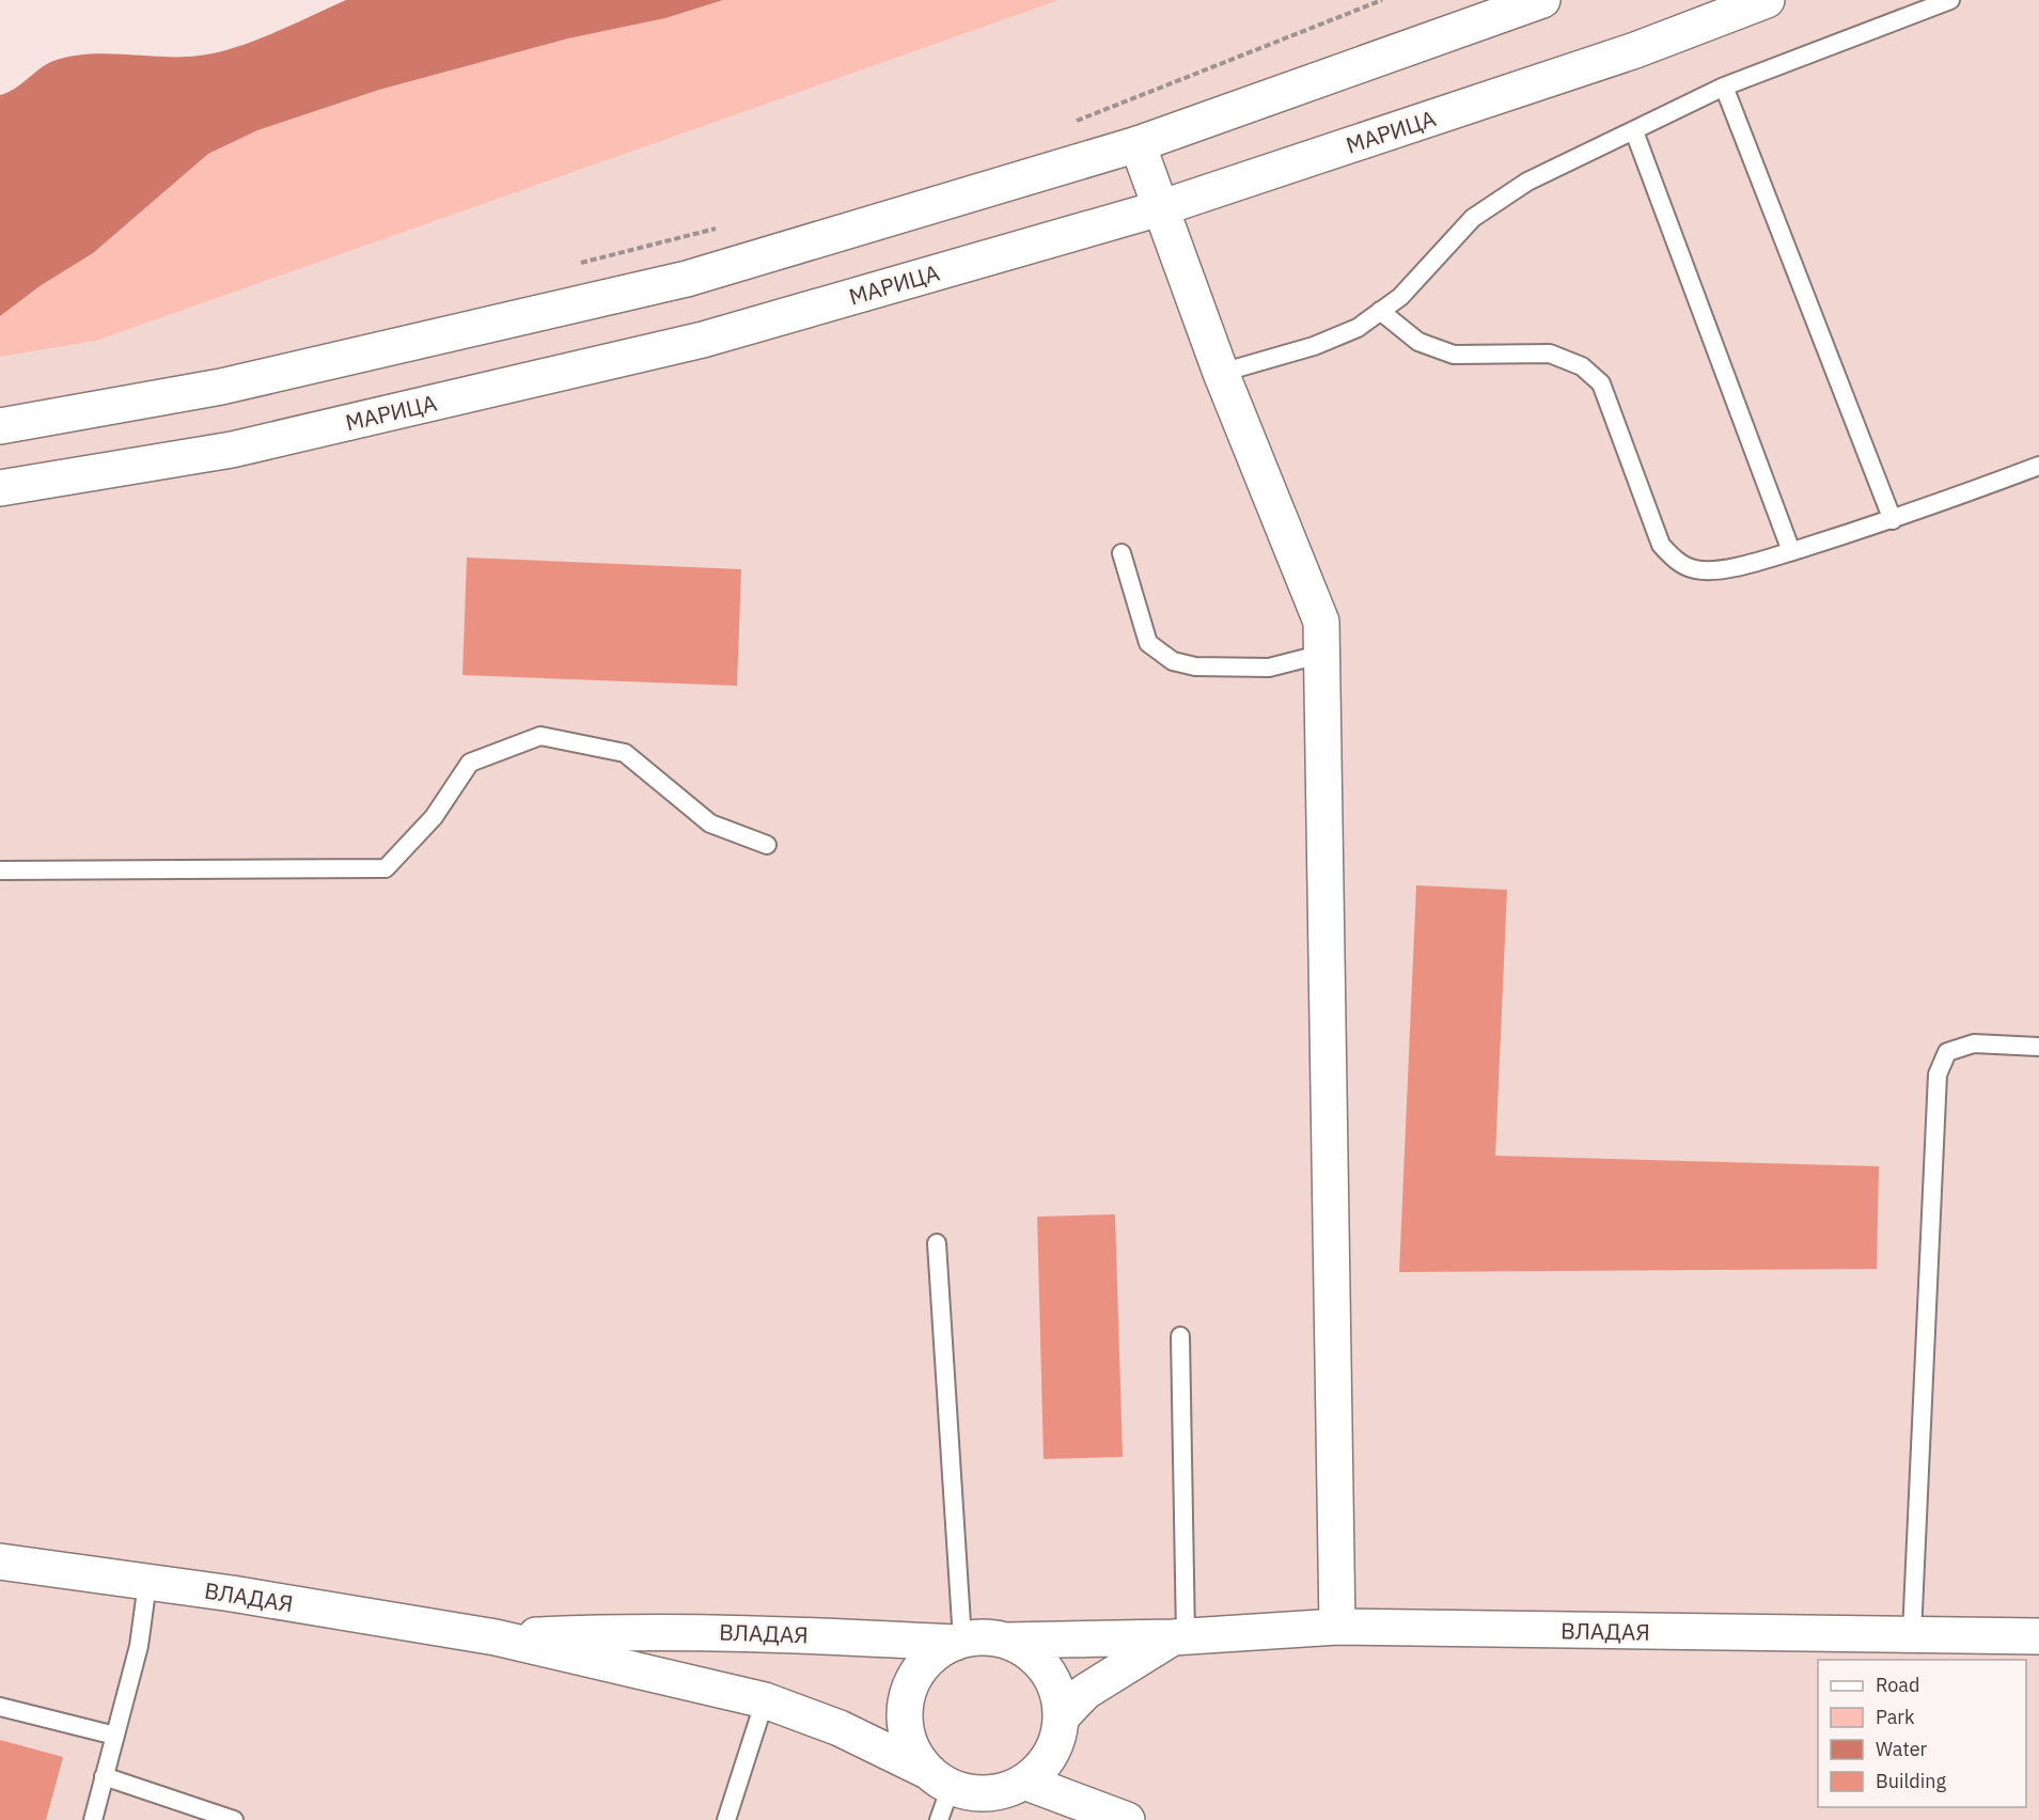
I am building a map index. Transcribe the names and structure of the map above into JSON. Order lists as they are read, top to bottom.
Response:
{
  "streets": {
    "street": ["МАРИЦА", "ВЛАДАЯ"]
  },
  "legend": [
    "Road",
    "Park",
    "Water",
    "Building"
  ]
}
